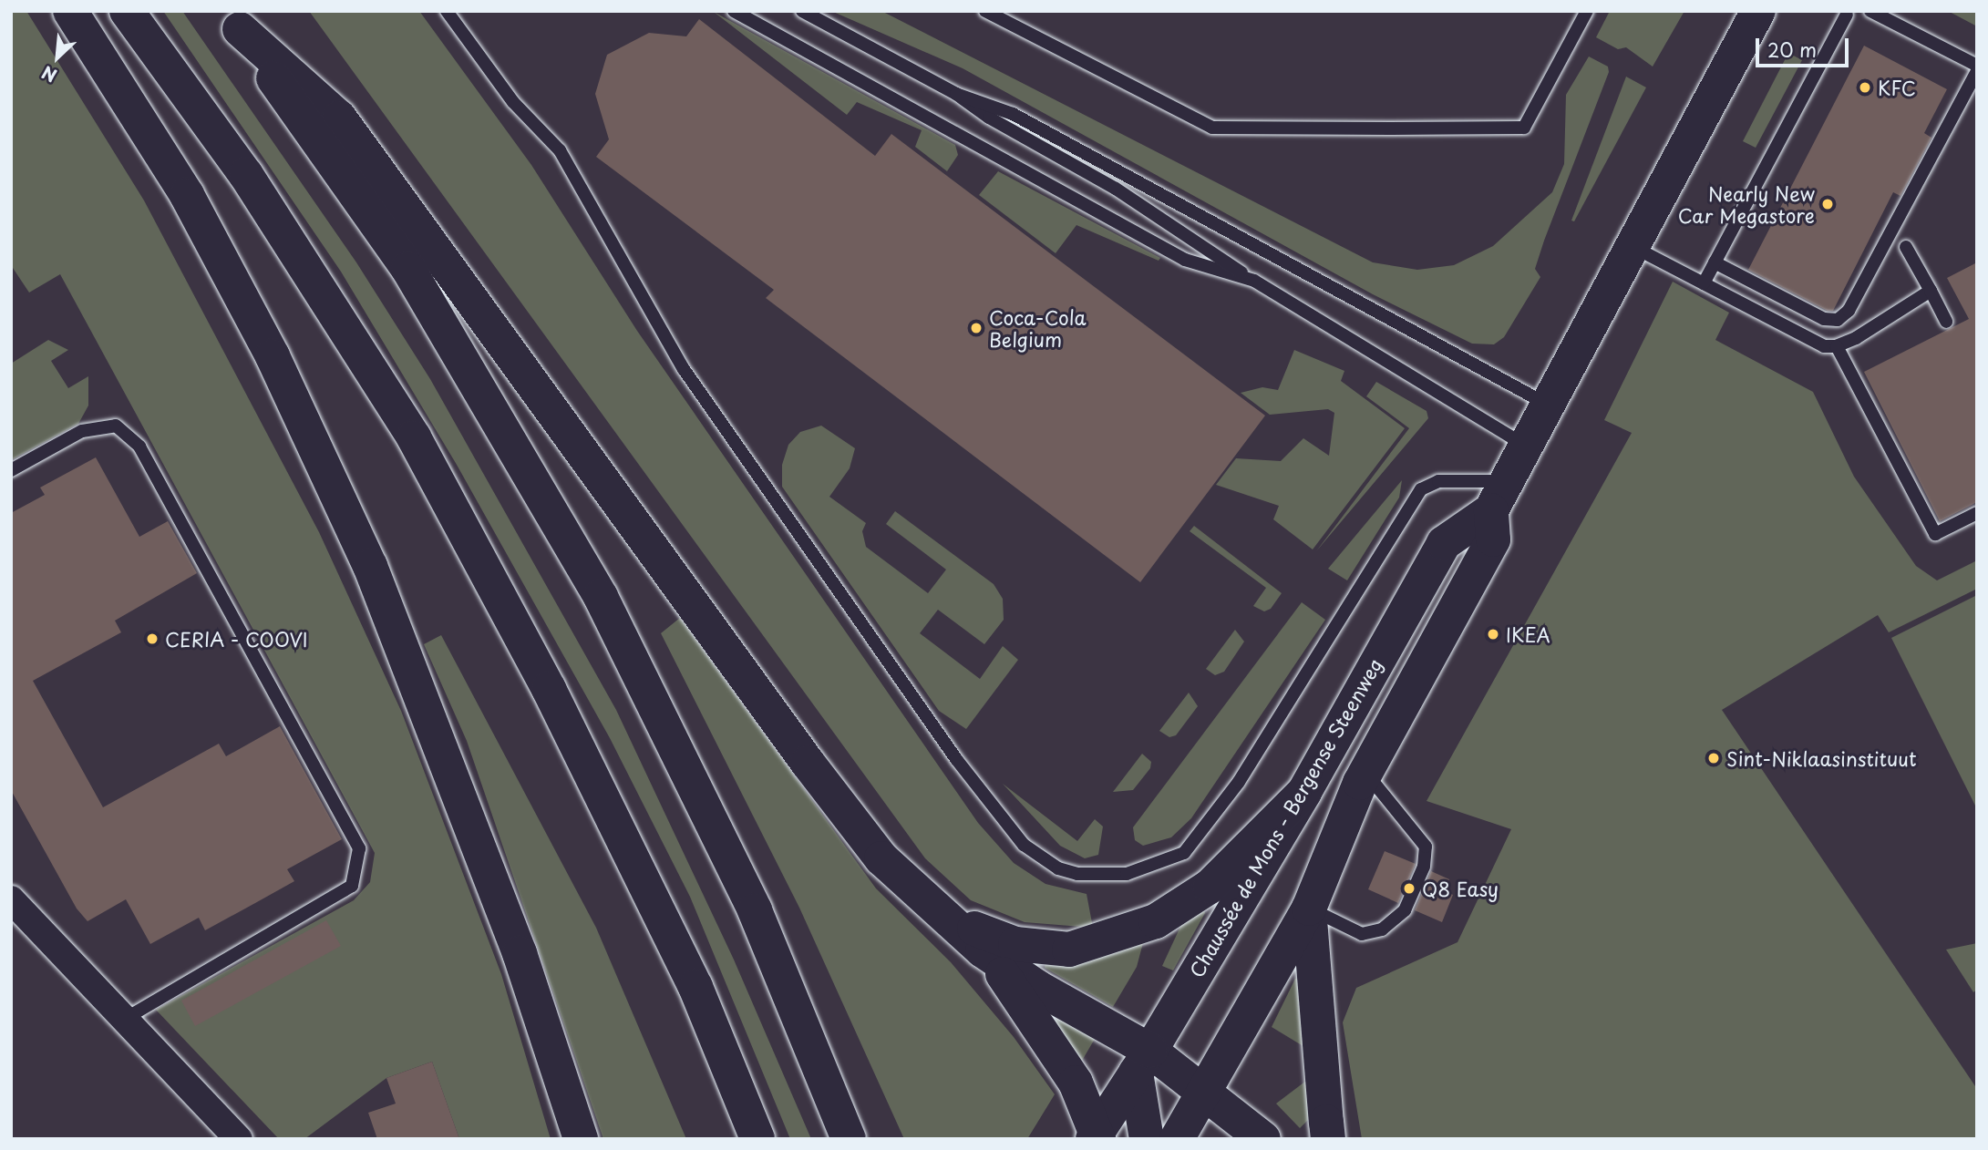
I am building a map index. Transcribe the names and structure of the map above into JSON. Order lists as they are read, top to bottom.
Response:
{
  "streets": {
    "main road": ["Chaussée de Mons - Bergense Steenweg"]
  },
  "places": [
    "KFC",
    "Nearly New Car Megastore",
    "Coca-Cola Belgium",
    "IKEA",
    "CERIA - COOVI",
    "Sint-Niklaasinstituut",
    "Q8 Easy"
  ],
  "scale_bar": "20 m",
  "north": "bottom left"
}
